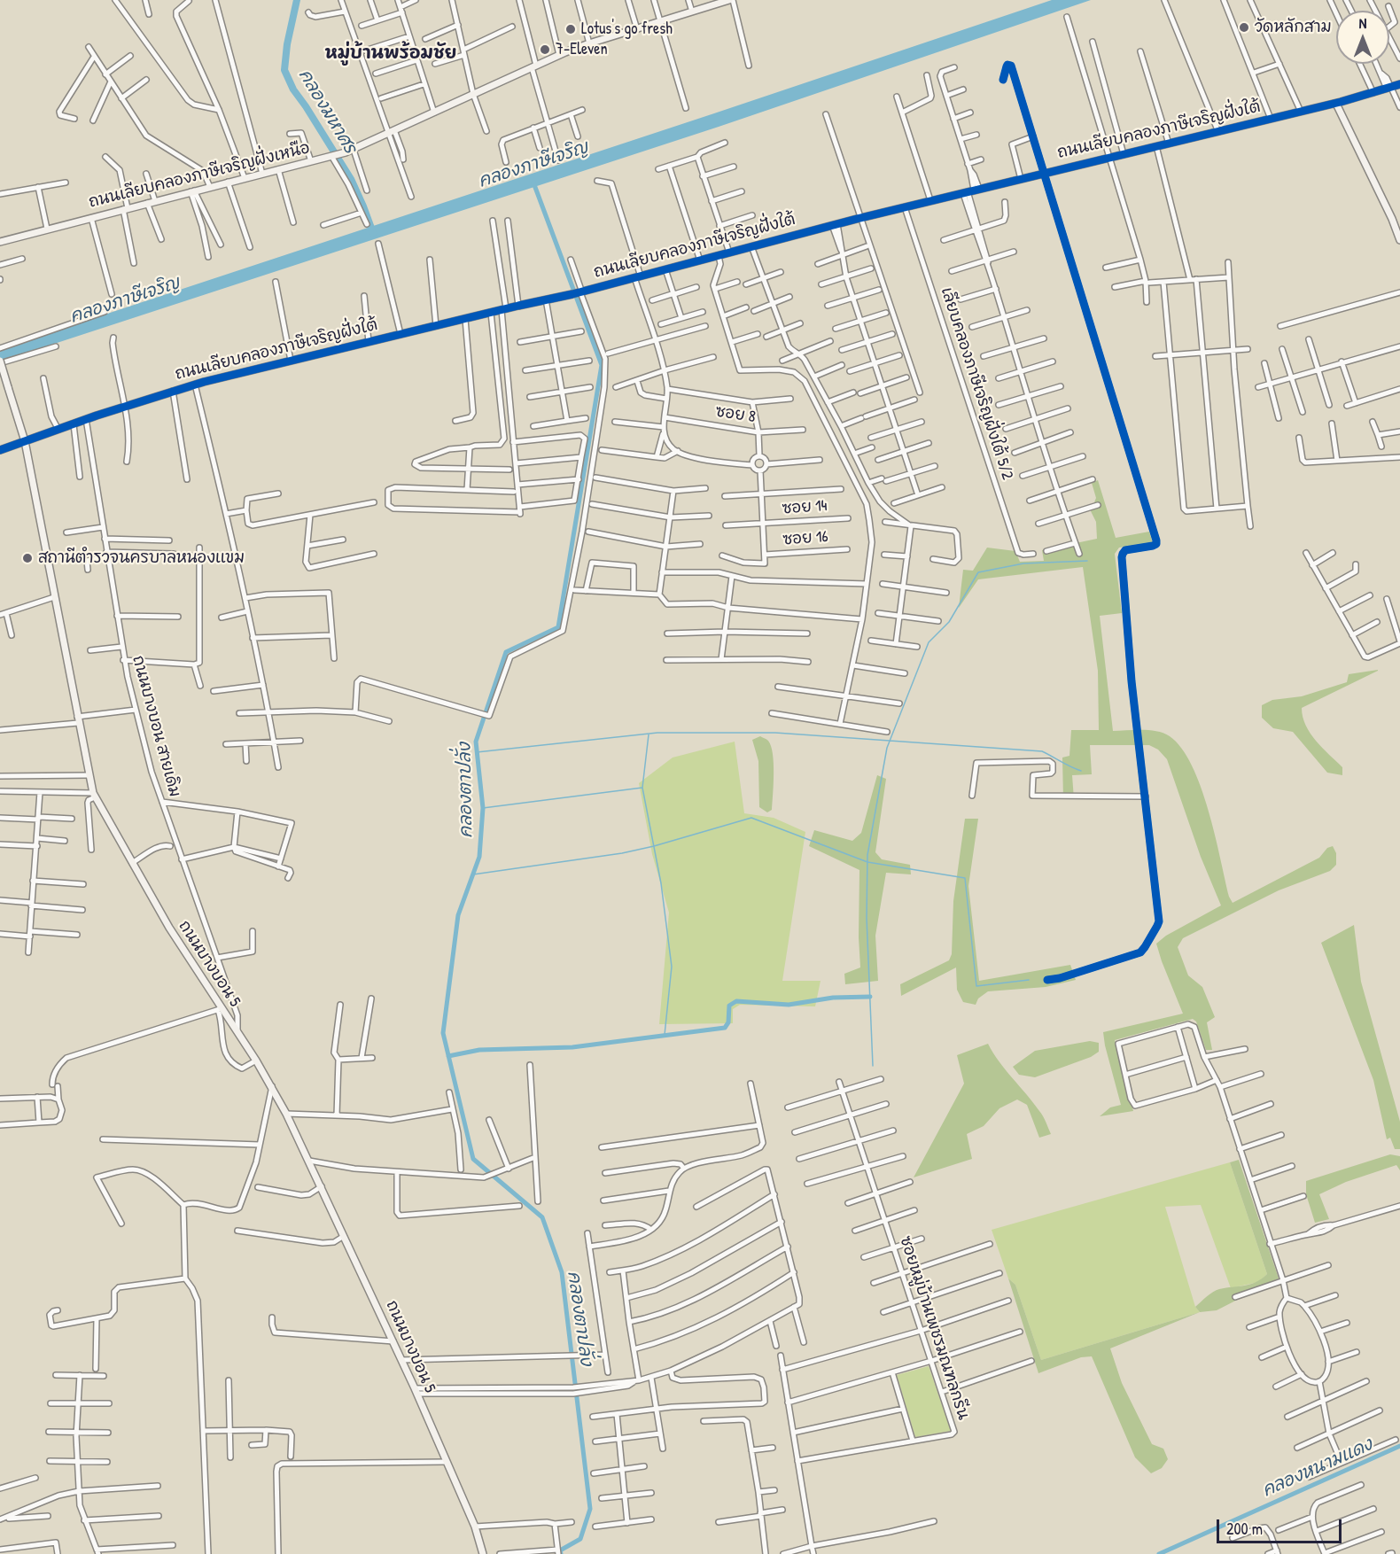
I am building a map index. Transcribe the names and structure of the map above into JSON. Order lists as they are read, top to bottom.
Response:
{
  "streets": {
    "main road": ["ถนนเลียบคลองภาษีเจริญฝั่งใต้", "ถนนเลียบคลองภาษีเจริญฝั่งเหนือ", "ถนนบางบอน 5"],
    "street": [
      "เลียบคลองภาษีเจริญฝั่งใต้ 5/2",
      "ซอย 8",
      "ซอย 14",
      "ซอย 16",
      "ถนนบางบอน สายเดิม",
      "ซอยหมู่บ้านเพชรมณฑลกรีน"
    ]
  },
  "crossings": [
    ["ถนนเลียบคลองภาษีเจริญฝั่งใต้", "เลียบคลองภาษีเจริญฝั่งใต้ 5/2"],
    ["ถนนเลียบคลองภาษีเจริญฝั่งใต้", "ถนนบางบอน สายเดิม"],
    ["ถนนเลียบคลองภาษีเจริญฝั่งใต้", "ถนนบางบอน 5"],
    ["ถนนบางบอน สายเดิม", "ถนนบางบอน 5"]
  ],
  "districts": ["หมู่บ้านพร้อมชัย"],
  "water": [
    "คลองมหาศร",
    "คลองภาษีเจริญ",
    "คลองตาปลั่ง",
    "คลองหนามแดง"
  ],
  "places": [
    "วัดหลักสาม",
    "Lotus's go fresh",
    "7-Eleven",
    "สถานีตำรวจนครบาลหนองแขม"
  ],
  "scale_bar": "200 m",
  "north": "top"
}
